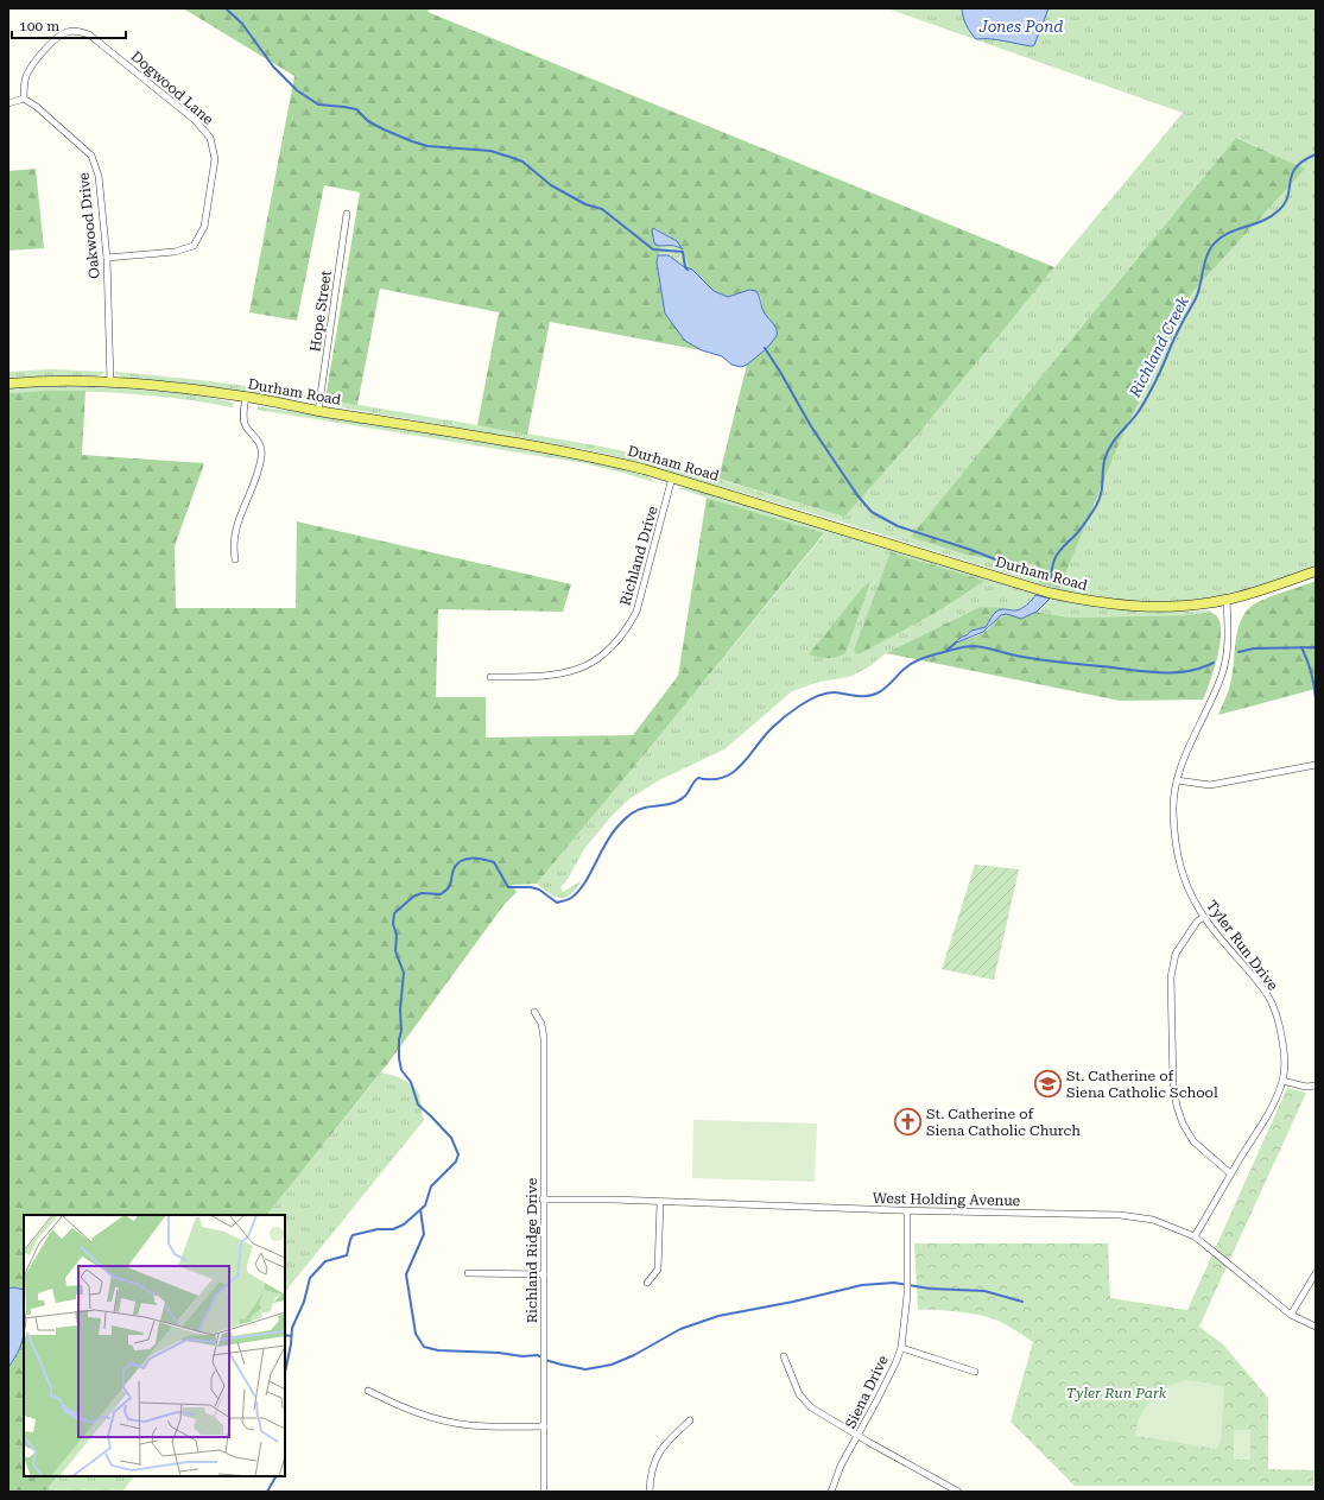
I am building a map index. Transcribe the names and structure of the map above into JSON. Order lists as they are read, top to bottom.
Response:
{
  "streets": {
    "main road": ["Durham Road"],
    "street": [
      "Dogwood Lane",
      "Oakwood Drive",
      "Hope Street",
      "Richland Drive",
      "Tyler Run Drive",
      "West Holding Avenue",
      "Richland Ridge Drive",
      "Siena Drive"
    ]
  },
  "crossings": [
    ["Dogwood Lane", "Oakwood Drive"],
    ["Oakwood Drive", "Durham Road"],
    ["Hope Street", "Durham Road"],
    ["Durham Road", "Richland Drive"],
    ["Durham Road", "Tyler Run Drive"],
    ["Tyler Run Drive", "West Holding Avenue"],
    ["West Holding Avenue", "Richland Ridge Drive"],
    ["West Holding Avenue", "Siena Drive"]
  ],
  "water": ["Jones Pond", "Richland Creek"],
  "parks": ["Tyler Run Park"],
  "places": {
    "school or university": ["St. Catherine of Siena Catholic School"],
    "church": ["St. Catherine of Siena Catholic Church"]
  },
  "scale_bar": "100 m"
}
